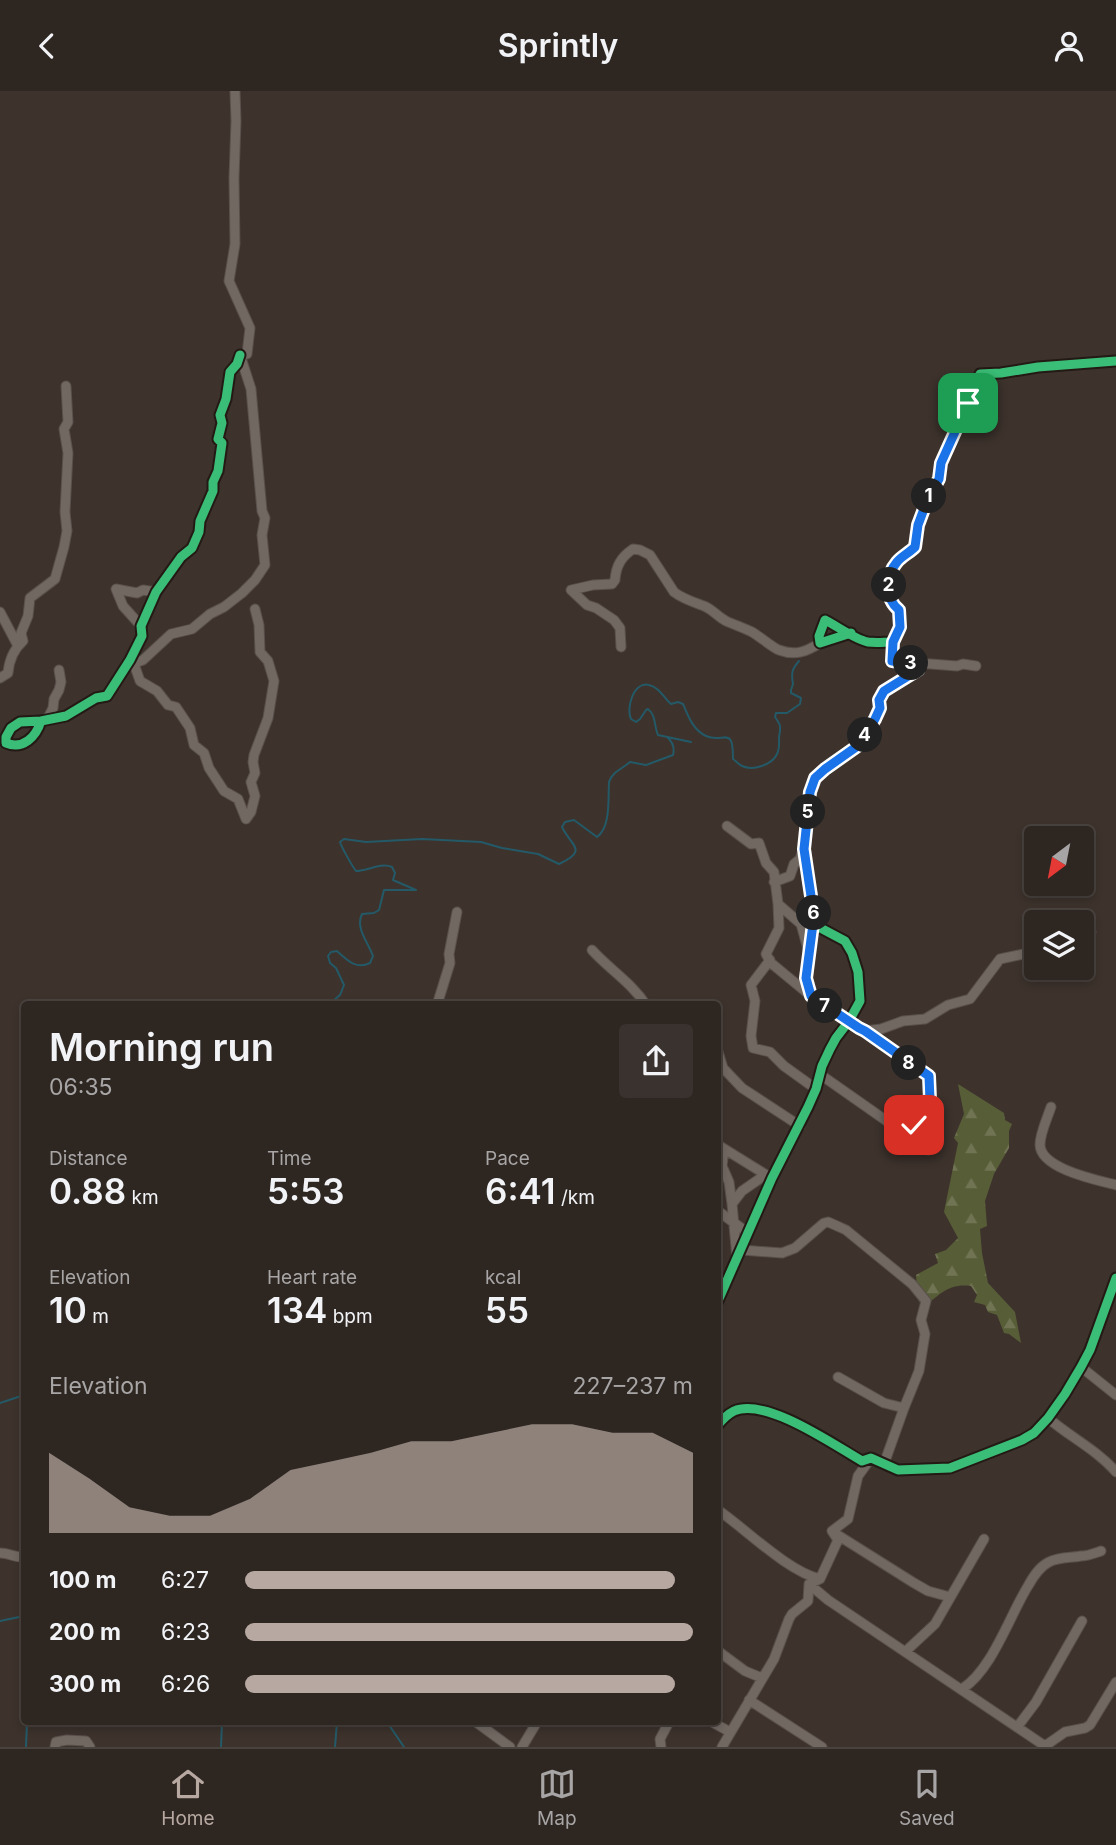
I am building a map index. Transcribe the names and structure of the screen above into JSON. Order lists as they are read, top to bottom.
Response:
{
  "north": "bottom left",
  "page": {
    "header": "Sprintly",
    "pins": [
      "1",
      "2",
      "3",
      "4",
      "5",
      "6",
      "7",
      "8"
    ],
    "heading": ["Morning run", "06:35"],
    "stats": [
      ["Distance", "0.88 km"],
      ["Time", "5:53"],
      ["Pace", "6:41 /km"],
      ["Elevation", "10 m"],
      ["Heart rate", "134 bpm"],
      ["kcal", "55"]
    ],
    "chart": ["Elevation", "227–237 m"],
    "list": [
      {
        "name": "100 m",
        "note": "6:27"
      },
      {
        "name": "200 m",
        "note": "6:23"
      },
      {
        "name": "300 m",
        "note": "6:26"
      }
    ],
    "tabs": ["Home", "Map", "Saved"]
  }
}
